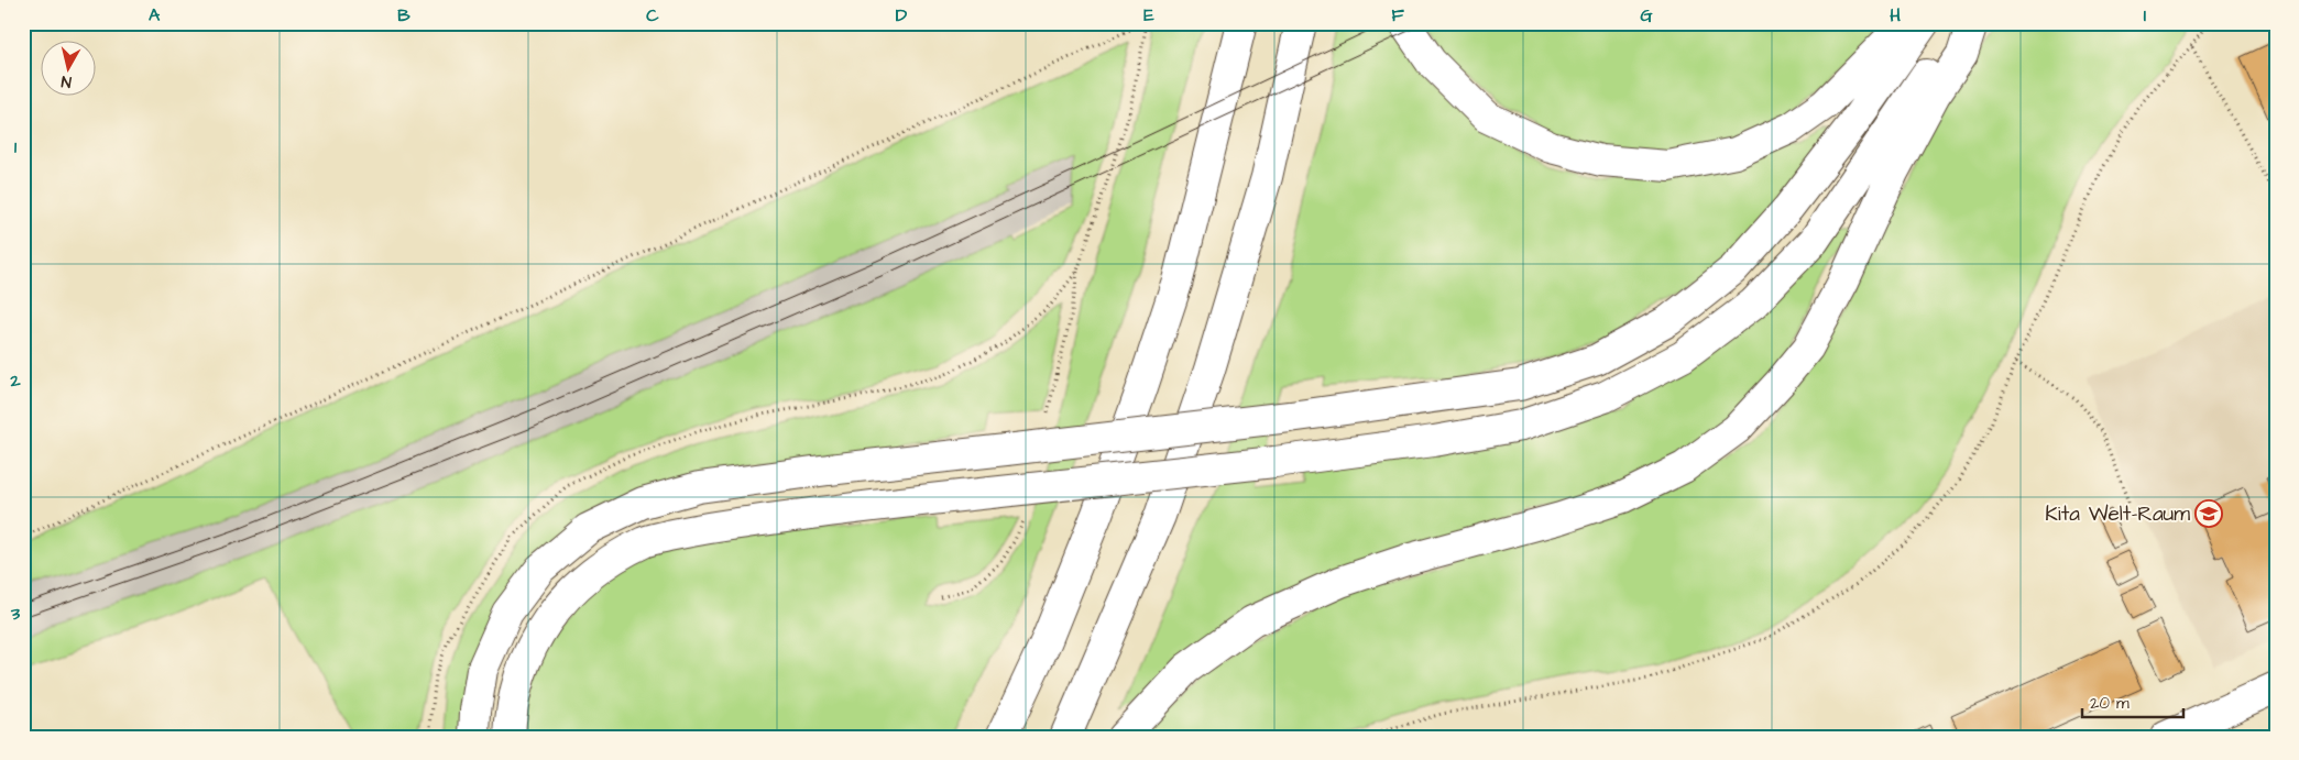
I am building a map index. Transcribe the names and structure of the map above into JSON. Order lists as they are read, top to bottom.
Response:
{
  "places": {
    "school or university": ["Kita Welt-Raum"]
  },
  "scale_bar": "20 m",
  "north": "bottom",
  "grid": {
    "columns": [
      "A",
      "B",
      "C",
      "D",
      "E",
      "F",
      "G",
      "H",
      "I"
    ],
    "rows": ["1", "2", "3"]
  }
}
